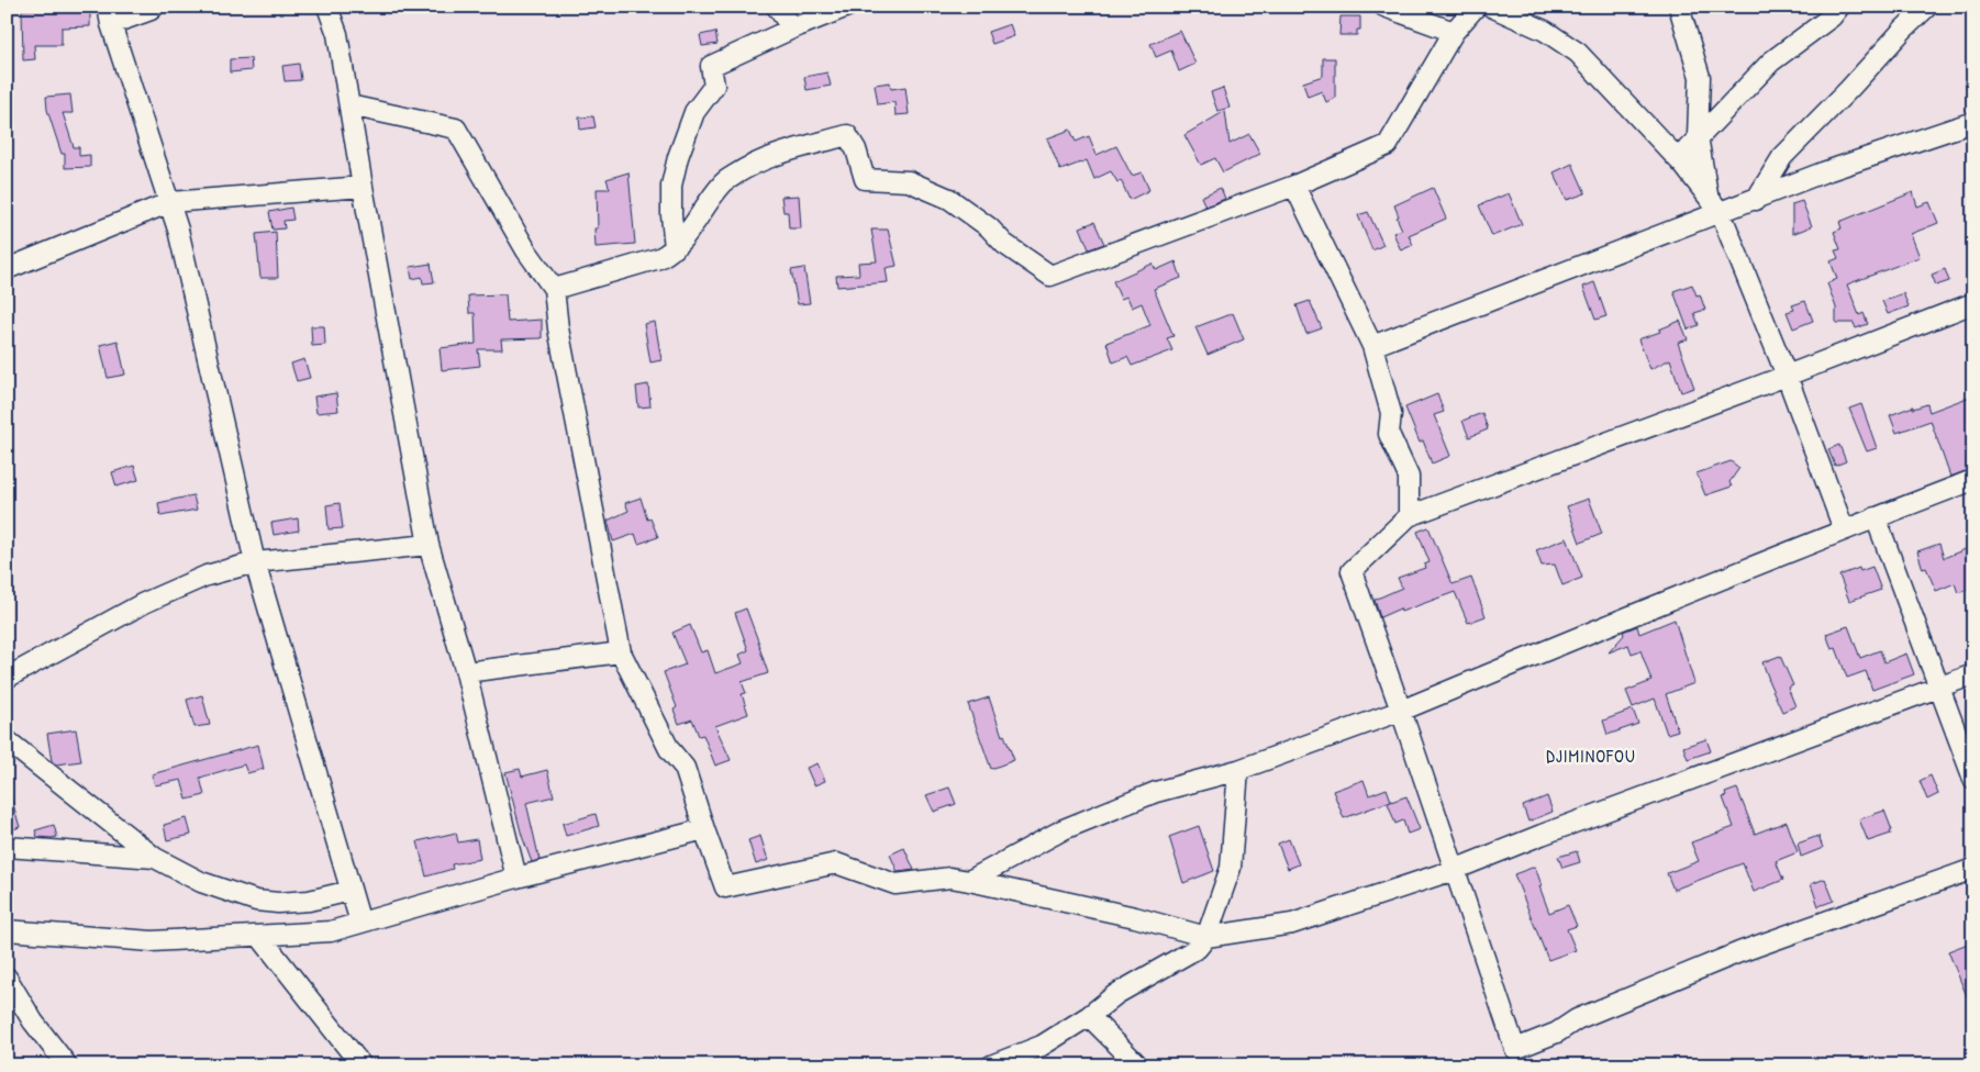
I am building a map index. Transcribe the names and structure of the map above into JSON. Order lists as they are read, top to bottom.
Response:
{
  "districts": ["DJIMINOFOU"]
}
